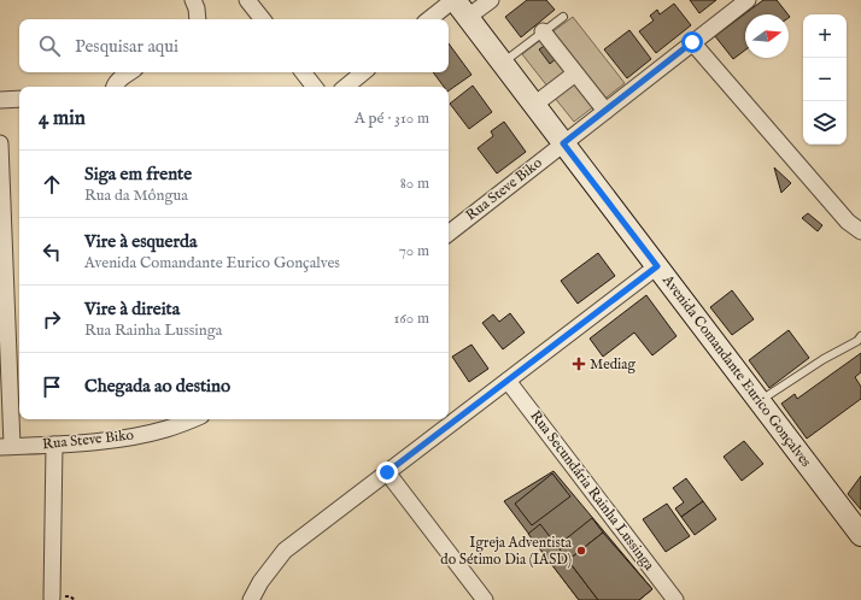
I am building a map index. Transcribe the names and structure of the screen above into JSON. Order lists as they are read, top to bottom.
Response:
{
  "streets": {
    "main road": ["Avenida Comandante Eurico Gonçalves"],
    "street": ["Rua Steve Biko", "Rua Secundária Rainha Lussinga"]
  },
  "crossings": [
    ["Rua Steve Biko", "Avenida Comandante Eurico Gonçalves"]
  ],
  "places": {
    "health": ["Mediag"],
    "other": ["Igreja Adventista do Sétimo Dia (IASD)"]
  },
  "north": "right",
  "page": {
    "map_buttons": ["+", "−"],
    "search": "Pesquisar aqui",
    "heading": ["4 min", "A pé · 310 m"],
    "list": [
      ["Siga em frente", "Rua da Môngua", "80 m"],
      ["Vire à esquerda", "Avenida Comandante Eurico Gonçalves", "70 m"],
      ["Vire à direita", "Rua Rainha Lussinga", "160 m"],
      "Chegada ao destino"
    ]
  }
}
